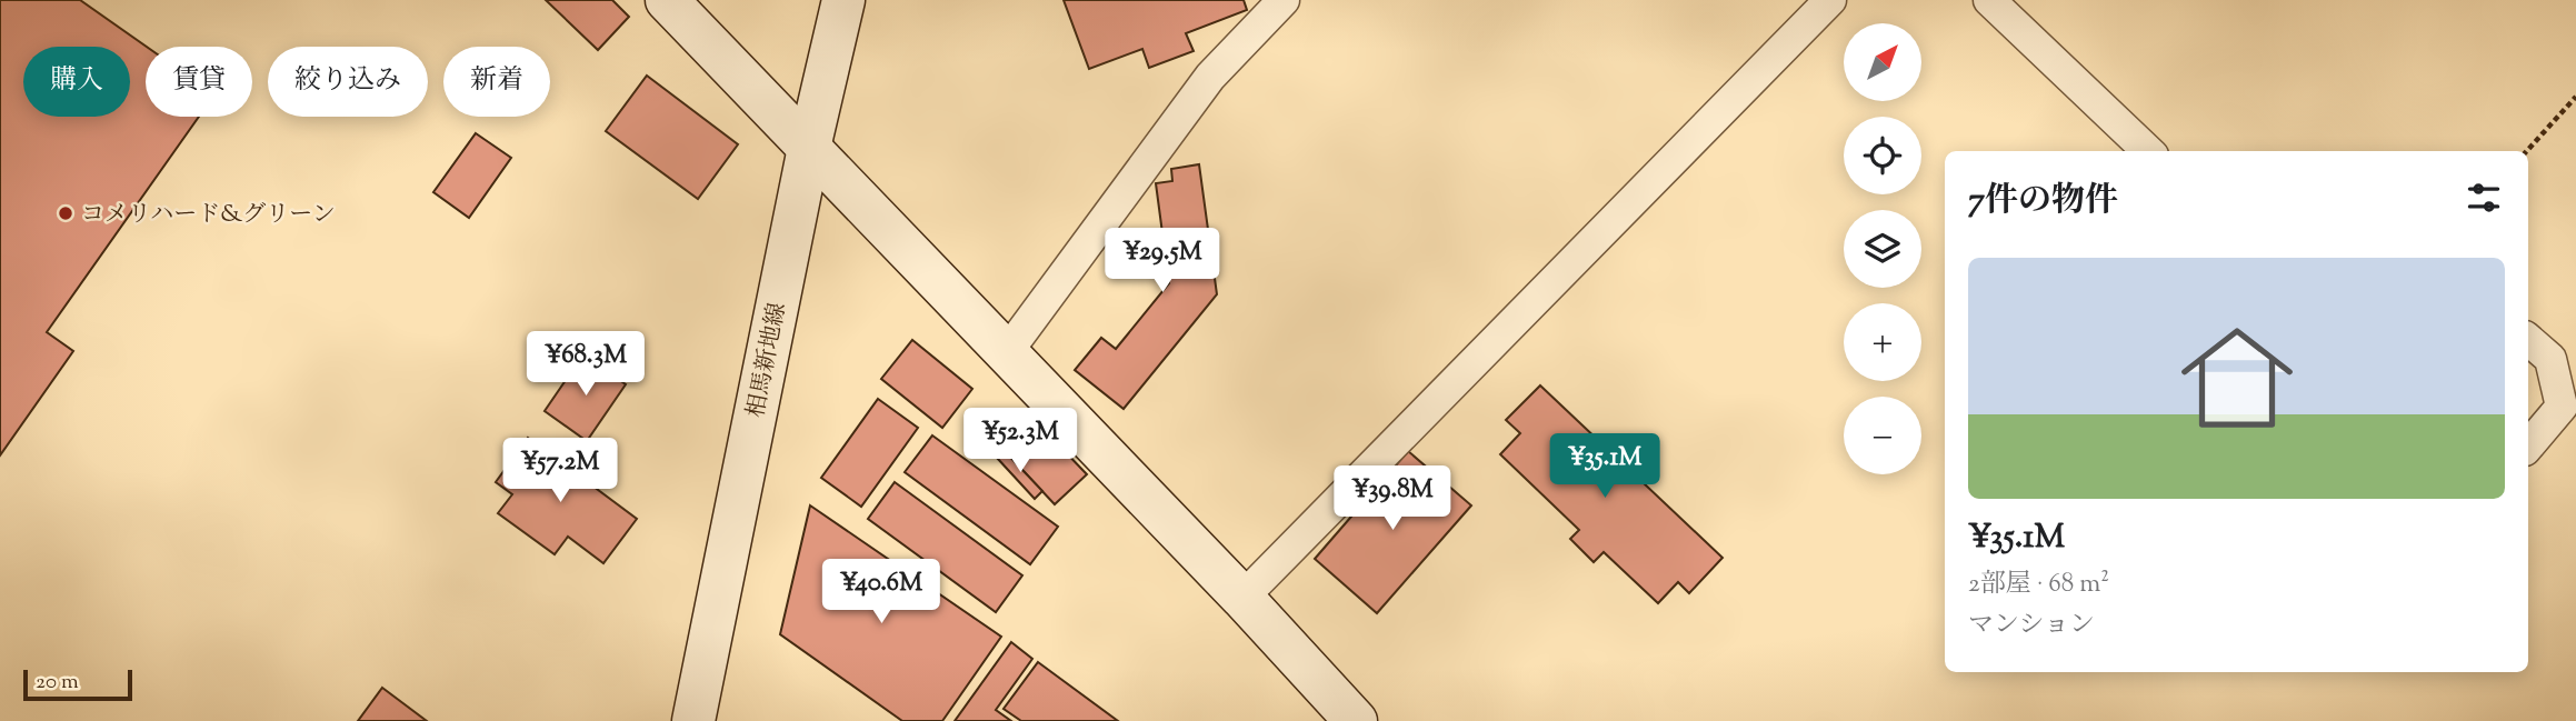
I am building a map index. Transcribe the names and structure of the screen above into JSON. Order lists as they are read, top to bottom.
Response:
{
  "streets": {
    "street": ["相馬新地線"]
  },
  "places": ["コメリハード&グリーン"],
  "scale_bar": "20 m",
  "north": "top right",
  "page": {
    "map_buttons": ["+", "−"],
    "chip": [
      "購入",
      "賃貸",
      "絞り込み",
      "新着"
    ],
    "heading": "7件の物件",
    "price": [
      "¥29.5M",
      "¥68.3M",
      "¥52.3M",
      "¥35.1M",
      "¥57.2M",
      "¥39.8M",
      "¥40.6M"
    ],
    "list": [
      {
        "name": "¥35.1M",
        "note": "2部屋 · 68 m² · マンション"
      }
    ],
    "scale": "20 m"
  }
}
